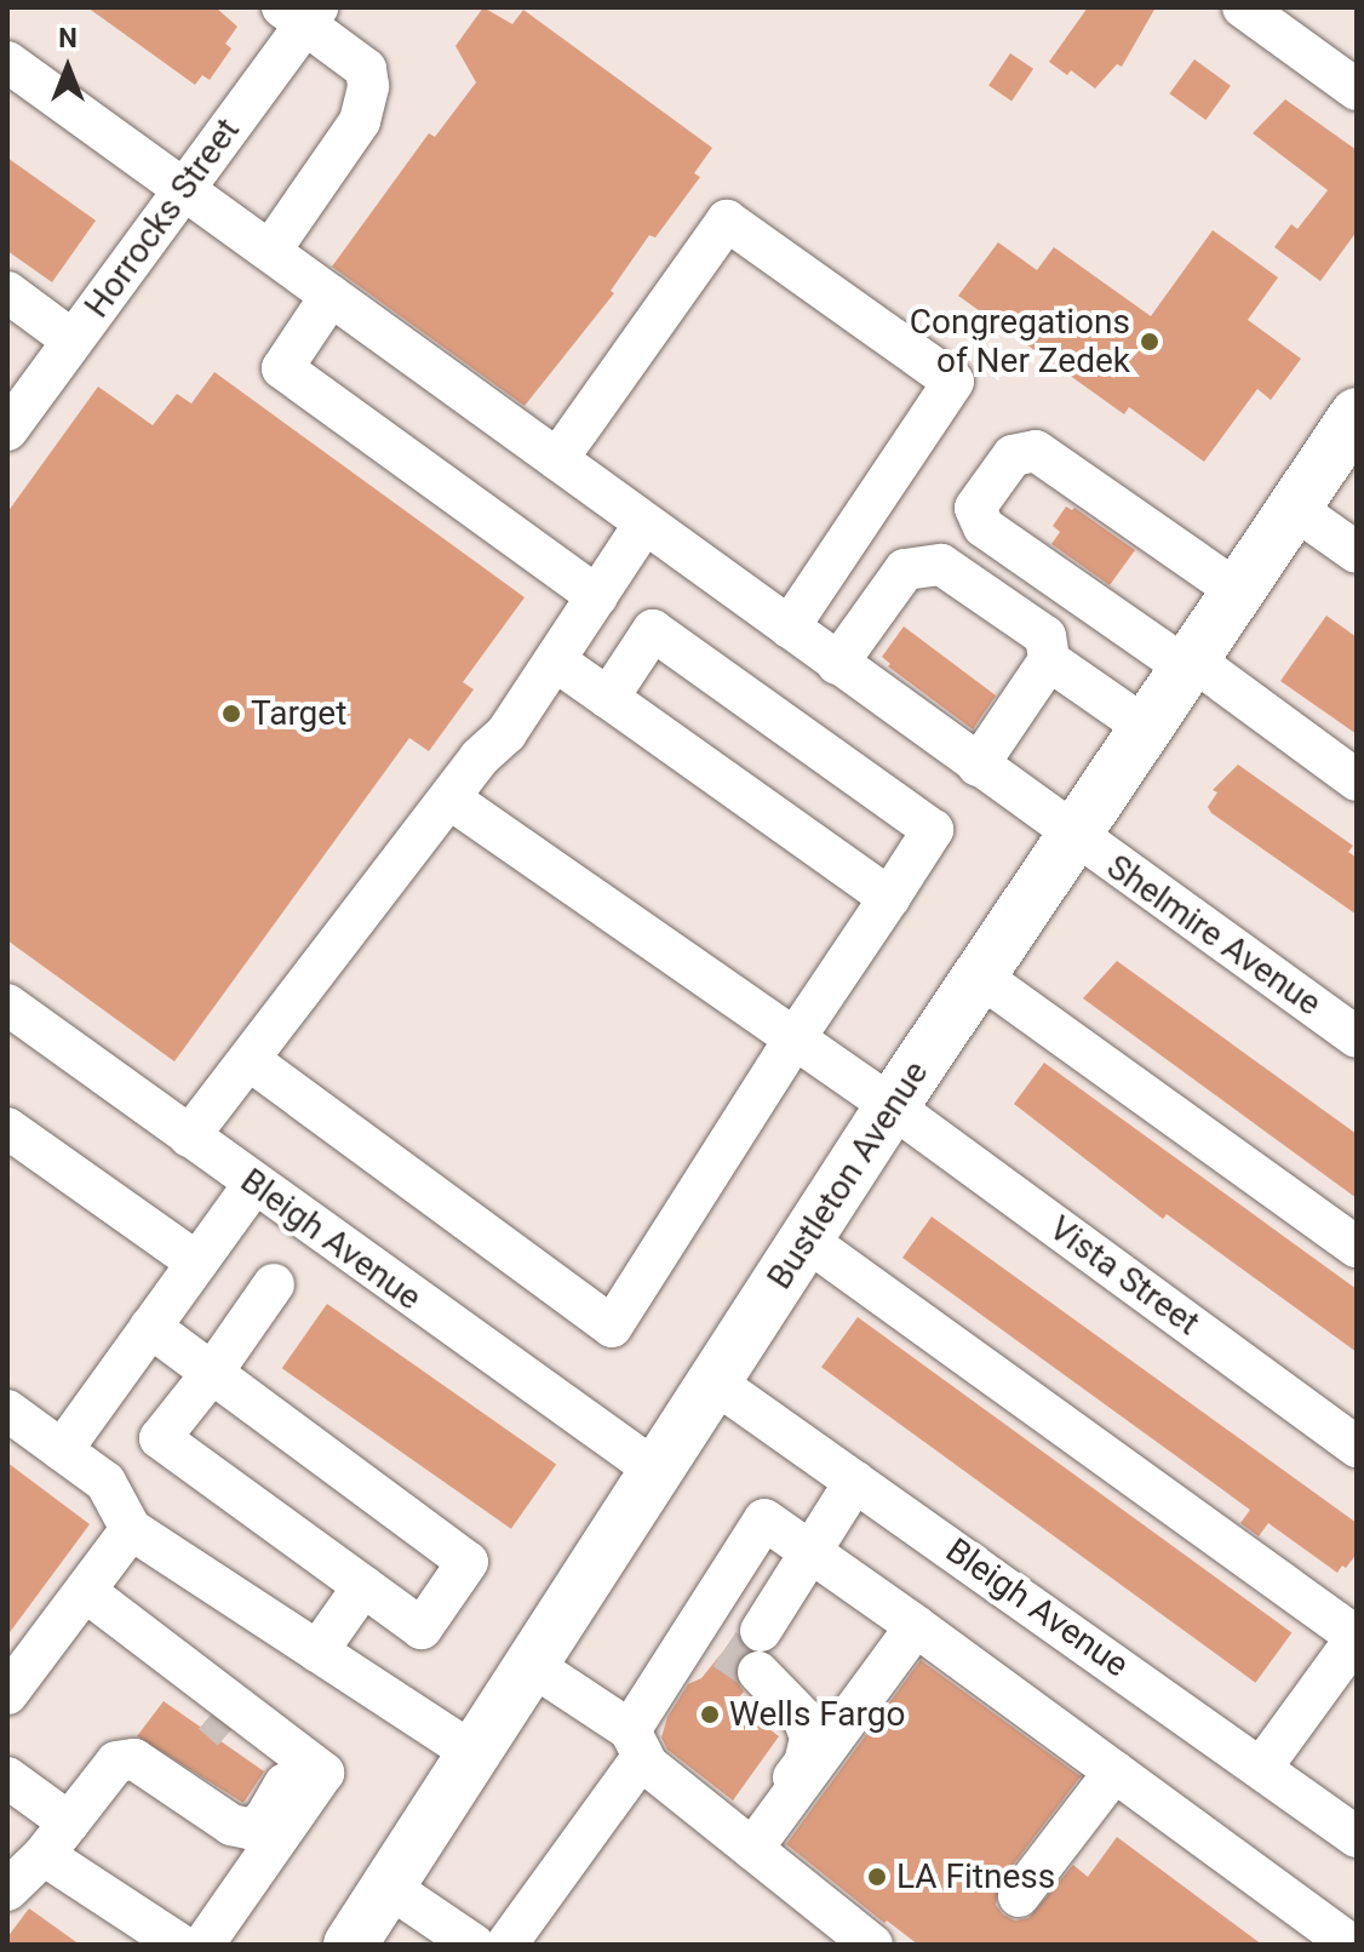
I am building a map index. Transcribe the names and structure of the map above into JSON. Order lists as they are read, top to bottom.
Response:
{
  "streets": {
    "main road": ["Bustleton Avenue"],
    "street": [
      "Horrocks Street",
      "Shelmire Avenue",
      "Bleigh Avenue",
      "Vista Street"
    ]
  },
  "crossings": [
    ["Horrocks Street", "Shelmire Avenue"],
    ["Shelmire Avenue", "Bustleton Avenue"],
    ["Bustleton Avenue", "Bleigh Avenue"],
    ["Bustleton Avenue", "Vista Street"]
  ],
  "places": [
    "Congregations of Ner Zedek",
    "Target",
    "Wells Fargo",
    "LA Fitness"
  ],
  "north": "top"
}
